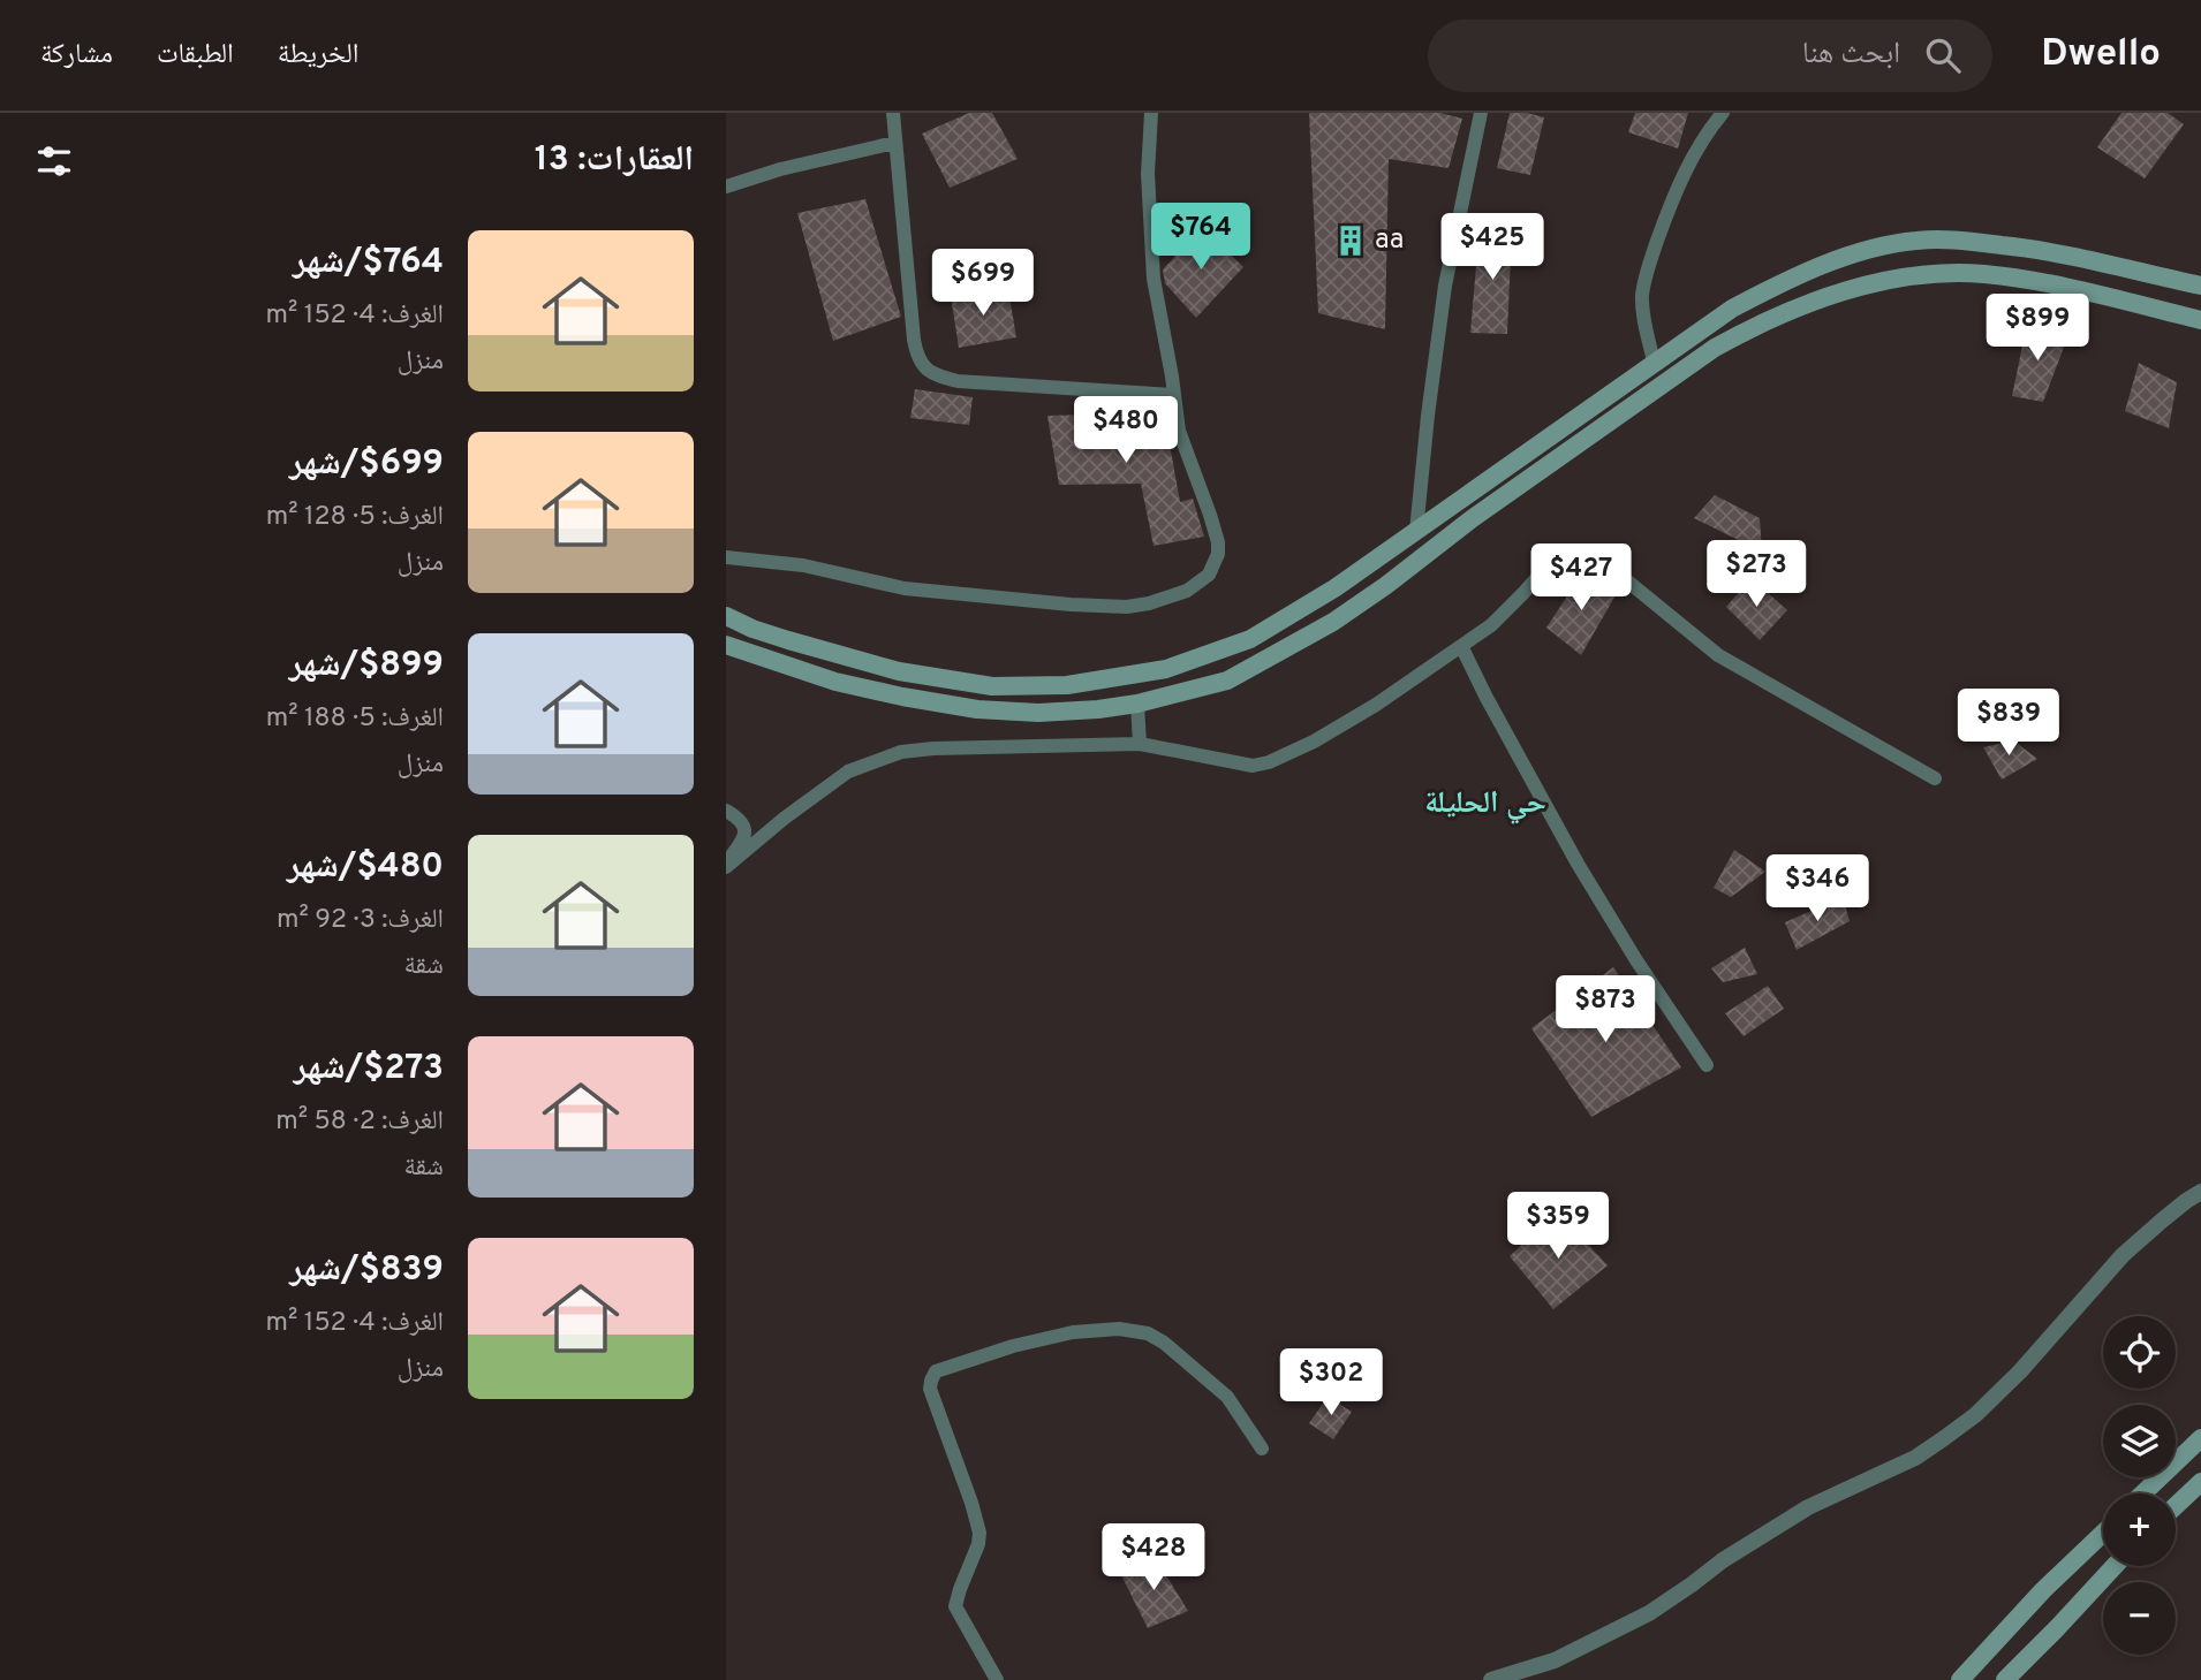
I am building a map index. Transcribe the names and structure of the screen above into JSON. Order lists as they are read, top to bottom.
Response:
{
  "districts": ["حي الحليلة"],
  "places": {
    "building": ["aa"]
  },
  "page": {
    "header": "Dwello",
    "search": "ابحث هنا",
    "nav": ["الخريطة", "الطبقات", "مشاركة"],
    "heading": "العقارات: 13",
    "price": [
      "$764",
      "$425",
      "$699",
      "$899",
      "$480",
      "$273",
      "$427",
      "$839",
      "$346",
      "$873",
      "$359",
      "$302",
      "$428"
    ],
    "list": [
      {
        "name": "$764/شهر",
        "note": "الغرف: 4 · 152 m² · منزل"
      },
      {
        "name": "$699/شهر",
        "note": "الغرف: 5 · 128 m² · منزل"
      },
      {
        "name": "$899/شهر",
        "note": "الغرف: 5 · 188 m² · منزل"
      },
      {
        "name": "$480/شهر",
        "note": "الغرف: 3 · 92 m² · شقة"
      },
      {
        "name": "$273/شهر",
        "note": "الغرف: 2 · 58 m² · شقة"
      },
      {
        "name": "$839/شهر",
        "note": "الغرف: 4 · 152 m² · منزل"
      }
    ],
    "map_buttons": ["+", "−"]
  }
}
